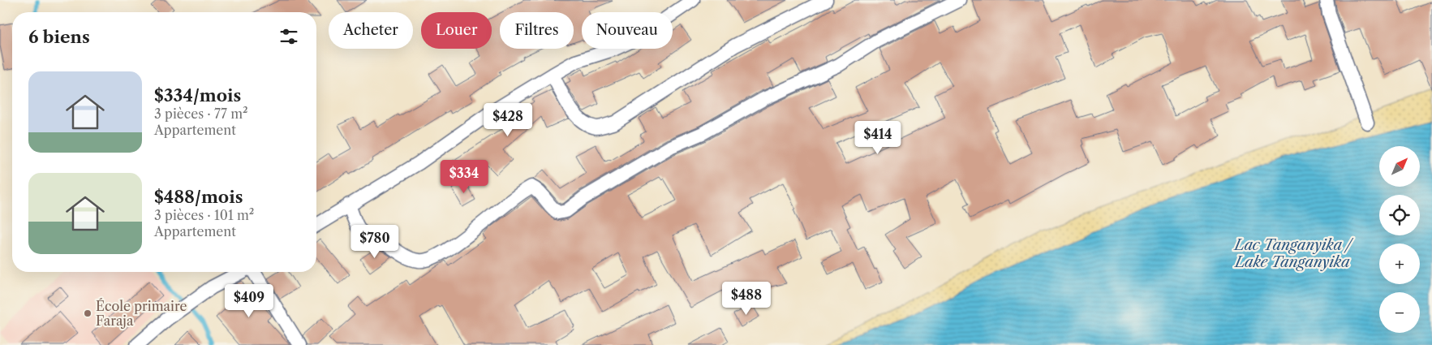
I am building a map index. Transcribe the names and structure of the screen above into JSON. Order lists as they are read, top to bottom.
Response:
{
  "water": ["Lac Tanganyika / Lake Tanganyika"],
  "places": ["École primaire Faraja"],
  "north": "top right",
  "page": {
    "chip": [
      "Acheter",
      "Louer",
      "Filtres",
      "Nouveau"
    ],
    "heading": "6 biens",
    "list": [
      {
        "name": "$334/mois",
        "note": "3 pièces · 77 m² · Appartement"
      },
      {
        "name": "$488/mois",
        "note": "3 pièces · 101 m² · Appartement"
      }
    ],
    "price": [
      "$428",
      "$414",
      "$334",
      "$780",
      "$488",
      "$409"
    ],
    "map_buttons": ["+", "−"]
  }
}
